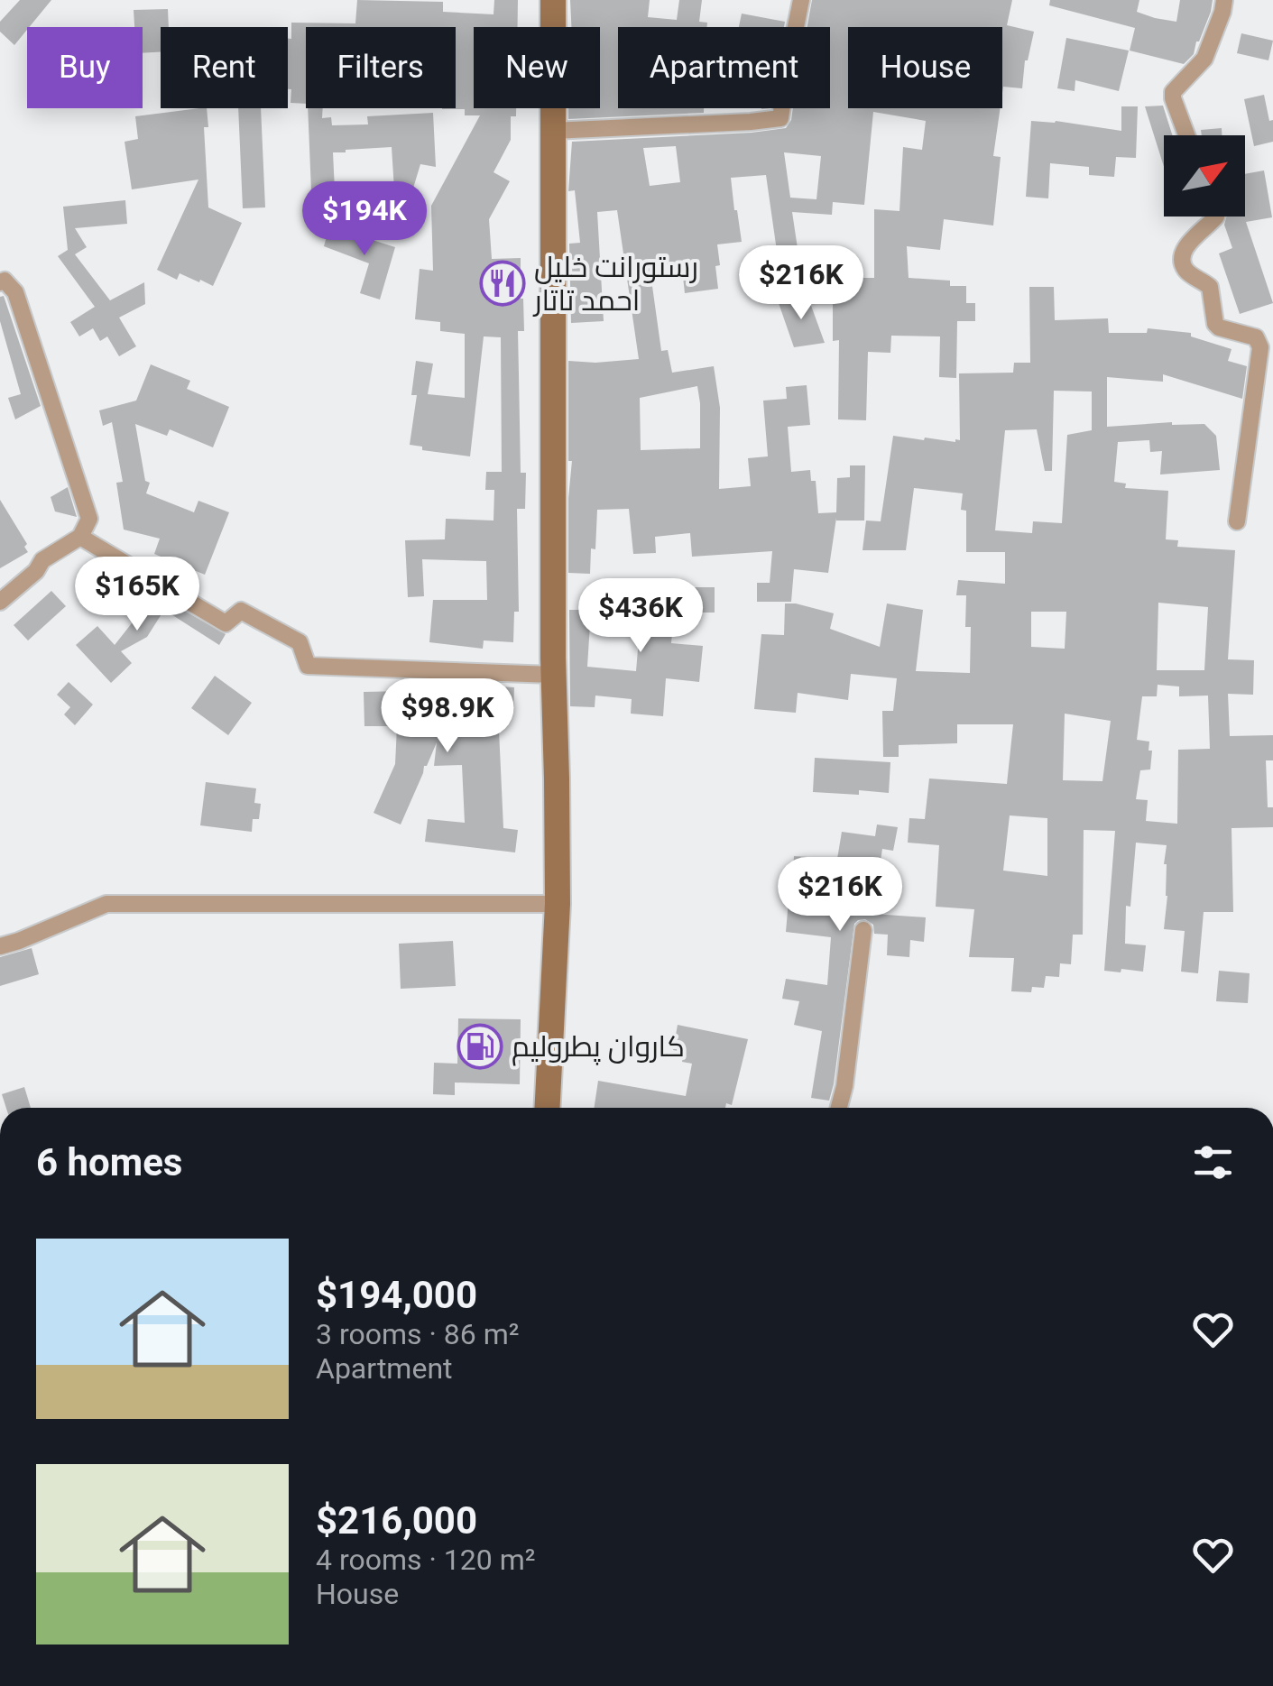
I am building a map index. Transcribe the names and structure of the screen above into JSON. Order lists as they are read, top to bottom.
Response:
{
  "places": {
    "restaurant": ["رستورانت خلیل احمد تاتار"],
    "fuel station": ["کاروان پطرولیم"]
  },
  "north": "top right",
  "page": {
    "chip": [
      "Buy",
      "Rent",
      "Filters",
      "New",
      "Apartment",
      "House"
    ],
    "price": [
      "$194K",
      "$216K",
      "$165K",
      "$436K",
      "$98.9K",
      "$216K"
    ],
    "heading": "6 homes",
    "list": [
      {
        "name": "$194,000",
        "note": "3 rooms · 86 m² · Apartment"
      },
      {
        "name": "$216,000",
        "note": "4 rooms · 120 m² · House"
      }
    ]
  }
}
